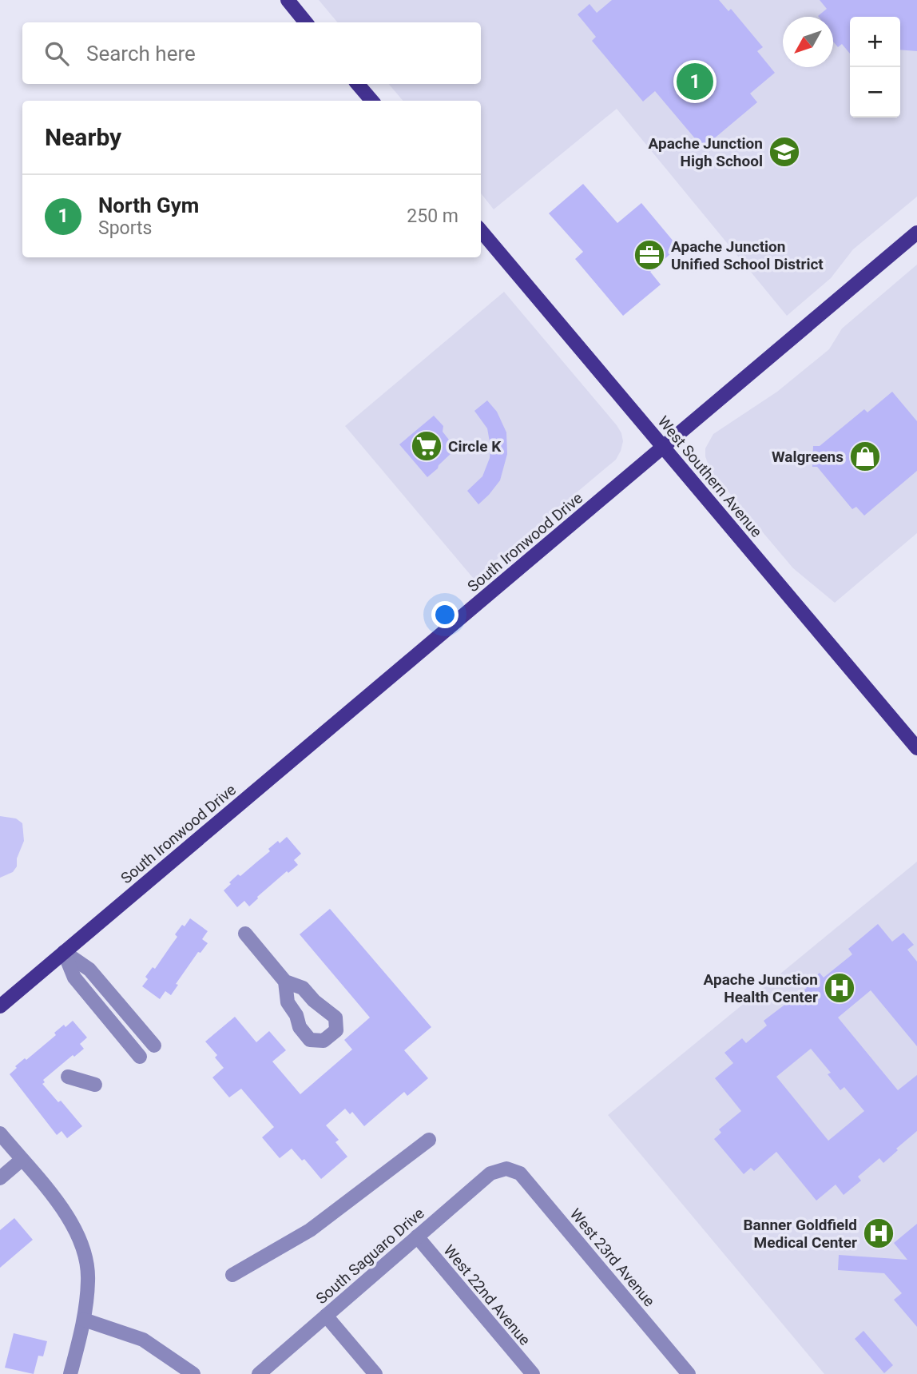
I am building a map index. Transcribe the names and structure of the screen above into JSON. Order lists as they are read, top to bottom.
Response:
{
  "streets": {
    "main road": ["West Southern Avenue", "South Ironwood Drive"],
    "street": ["South Saguaro Drive", "West 23rd Avenue", "West 22nd Avenue"]
  },
  "crossings": [
    ["West Southern Avenue", "South Ironwood Drive"],
    ["South Saguaro Drive", "West 23rd Avenue"],
    ["South Saguaro Drive", "West 22nd Avenue"]
  ],
  "places": {
    "school or university": ["Apache Junction High School"],
    "office": ["Apache Junction Unified School District"],
    "supermarket": ["Circle K"],
    "shop": ["Walgreens"],
    "hospital": ["Apache Junction Health Center", "Banner Goldfield Medical Center"]
  },
  "north": "bottom left",
  "page": {
    "map_buttons": ["+", "−"],
    "search": "Search here",
    "pins": "1",
    "heading": "Nearby",
    "list": [
      {
        "mark": "1",
        "name": "North Gym",
        "note": "Sports",
        "value": "250 m"
      }
    ]
  }
}
